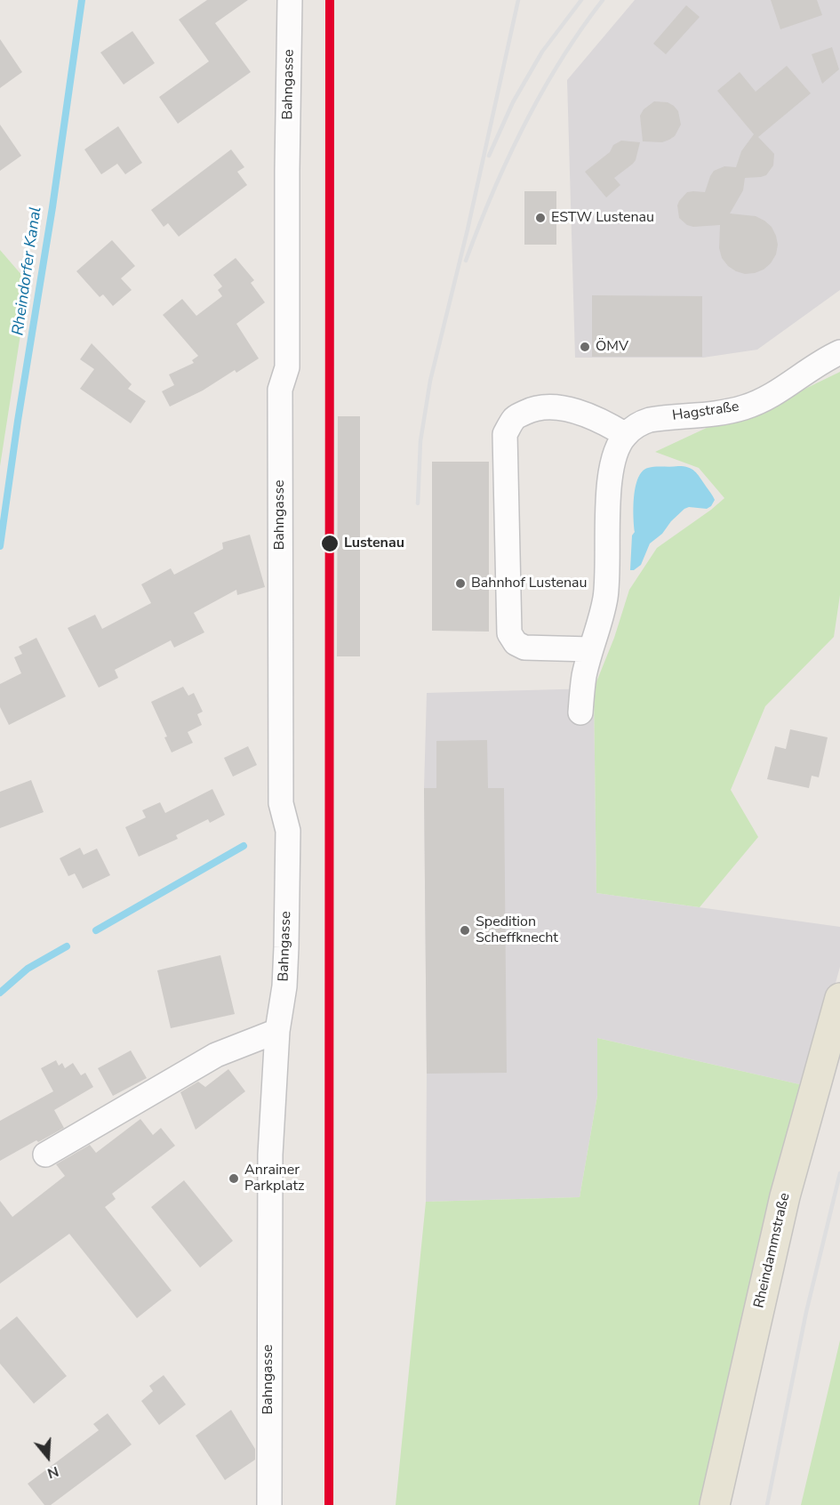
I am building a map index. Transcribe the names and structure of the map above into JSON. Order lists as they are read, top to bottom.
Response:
{
  "streets": {
    "main road": ["Rheindammstraße"],
    "street": ["Bahngasse", "Hagstraße"]
  },
  "water": ["Rheindorfer Kanal"],
  "places": [
    "ESTW Lustenau",
    "ÖMV",
    "Lustenau",
    "Bahnhof Lustenau",
    "Spedition Scheffknecht",
    "Anrainer Parkplatz"
  ],
  "north": "bottom"
}
